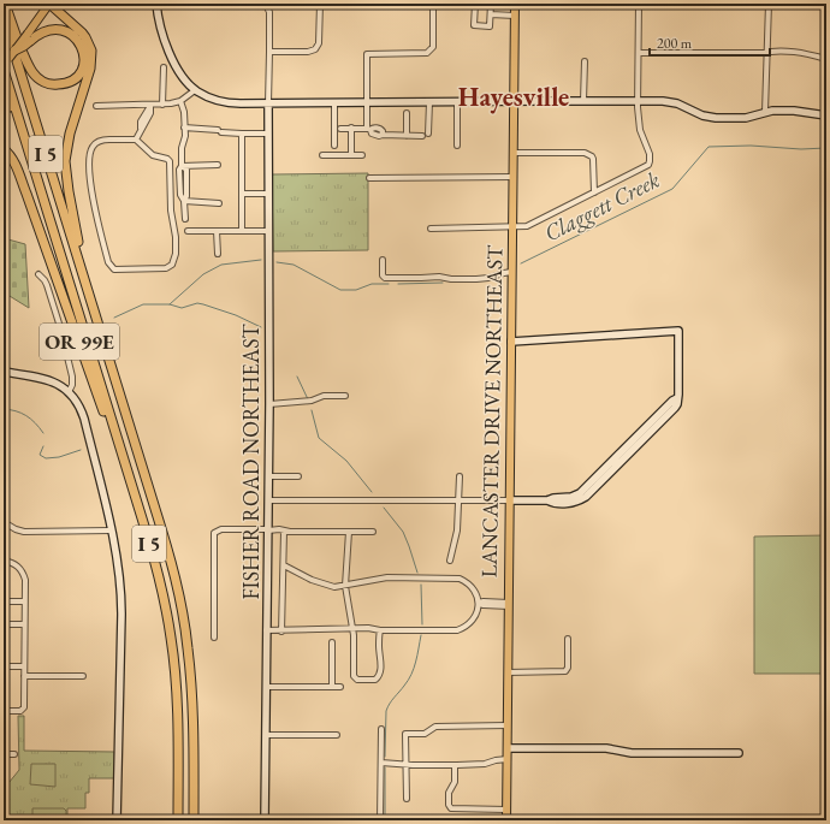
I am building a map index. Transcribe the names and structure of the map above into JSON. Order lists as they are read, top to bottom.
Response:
{
  "streets": {
    "highway": ["I 5", "OR 99E"],
    "main road": ["LANCASTER DRIVE NORTHEAST"],
    "street": ["FISHER ROAD NORTHEAST"]
  },
  "crossings": [
    ["I 5", "OR 99E"]
  ],
  "districts": ["Hayesville"],
  "water": ["Claggett Creek"],
  "scale_bar": "200 m"
}
